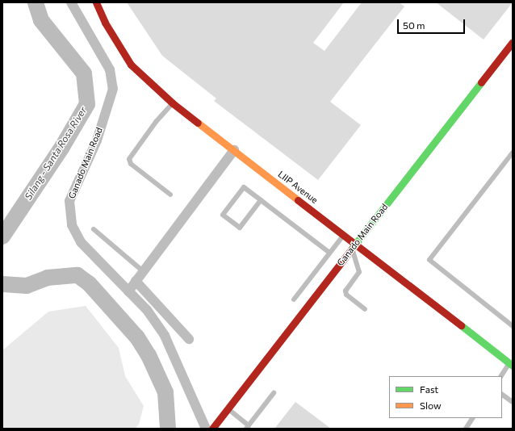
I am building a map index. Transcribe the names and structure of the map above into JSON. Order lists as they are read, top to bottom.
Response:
{
  "streets": {
    "street": ["Ganado Main Road", "LIIP Avenue"]
  },
  "crossings": [
    ["Ganado Main Road", "LIIP Avenue"]
  ],
  "water": ["Silang - Santa Rosa River"],
  "legend": ["Fast", "Slow"],
  "scale_bar": "50 m"
}
